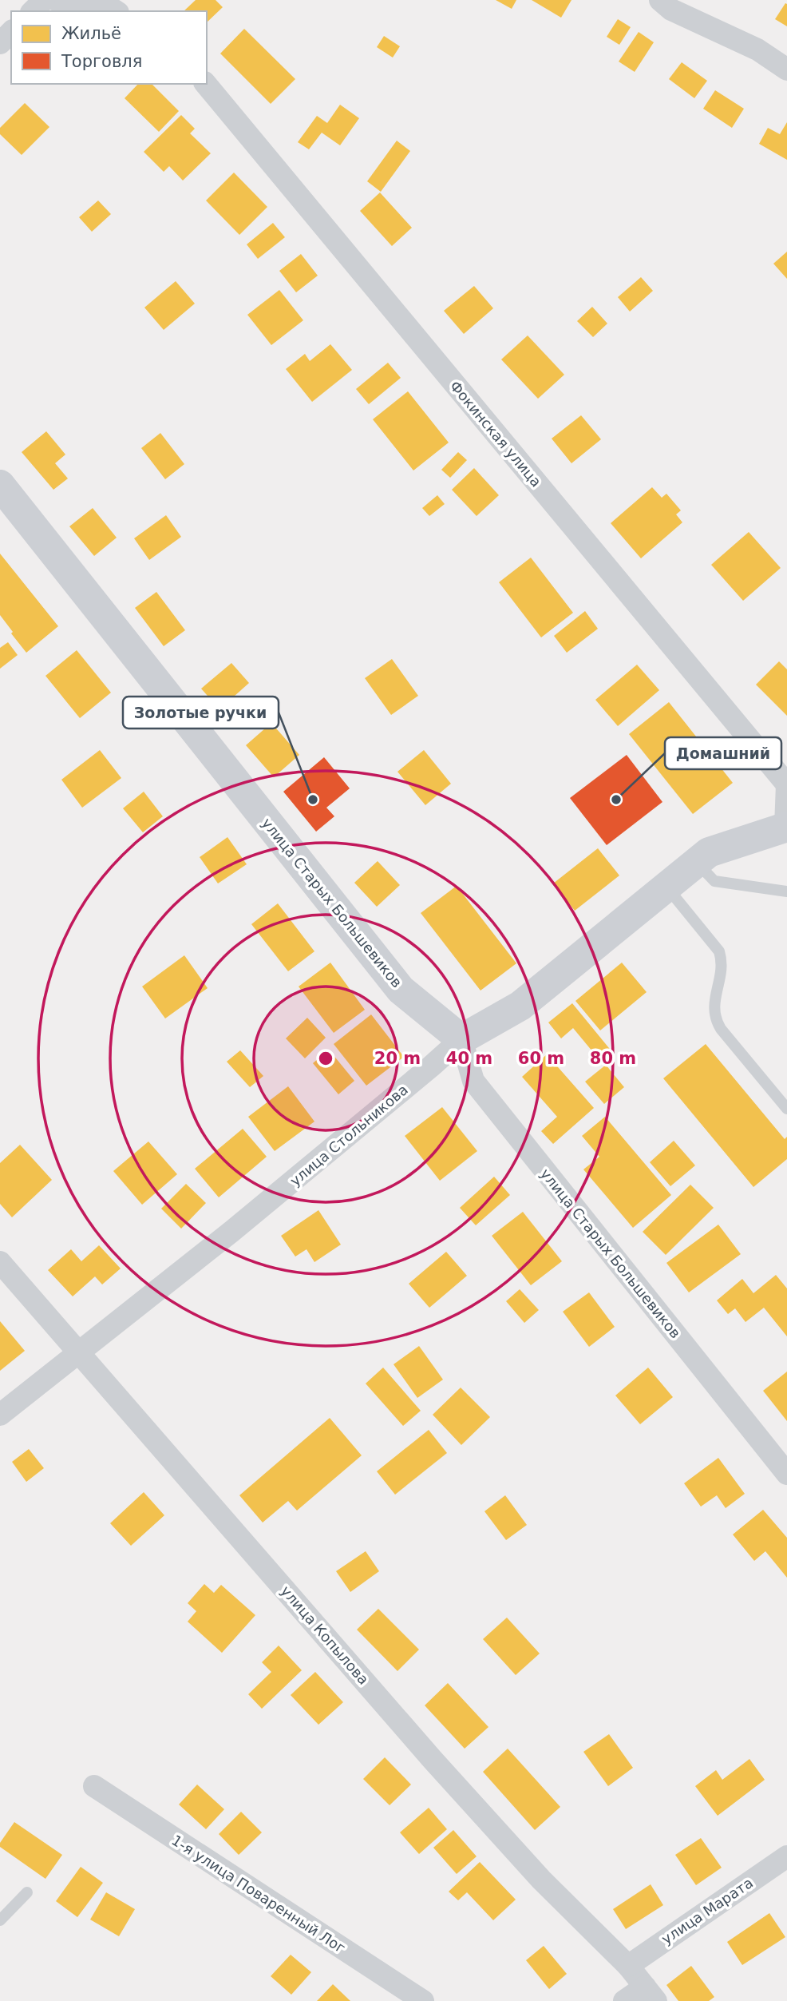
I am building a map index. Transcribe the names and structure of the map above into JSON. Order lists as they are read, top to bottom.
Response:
{
  "streets": {
    "main road": ["улица Старых Большевиков", "улица Стольникова"],
    "street": [
      "Фокинская улица",
      "улица Копылова",
      "1-я улица Поваренный Лог",
      "улица Марата"
    ]
  },
  "crossings": [
    ["Фокинская улица", "улица Стольникова"],
    ["улица Старых Большевиков", "улица Стольникова"],
    ["улица Стольникова", "улица Копылова"],
    ["улица Копылова", "улица Марата"]
  ],
  "places": ["Золотые ручки", "Домашний"],
  "legend": ["Жильё", "Торговля"],
  "rings": [
    "20 m",
    "40 m",
    "60 m",
    "80 m"
  ]
}
